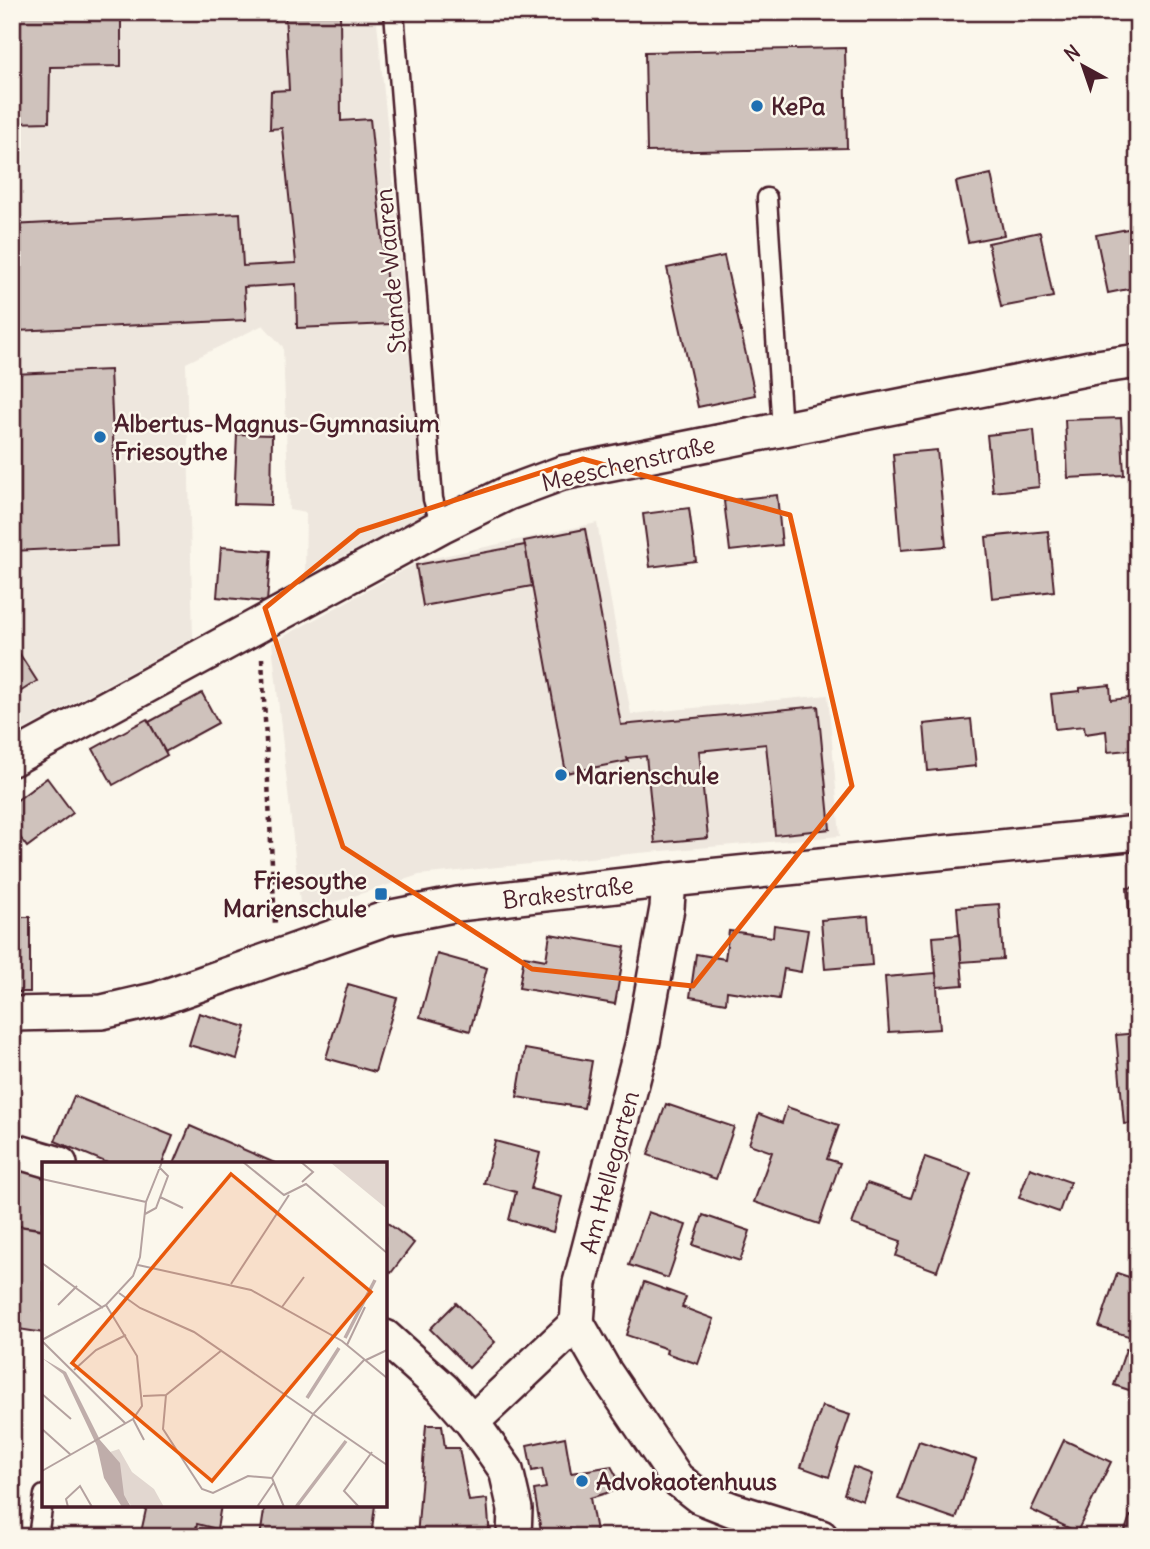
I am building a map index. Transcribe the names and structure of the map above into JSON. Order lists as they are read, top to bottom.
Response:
{
  "streets": {
    "street": ["Meeschenstraße", "Brakestraße", "Am Hellegarten"],
    "lane": ["Stande Waaren"]
  },
  "crossings": [
    ["Stande Waaren", "Meeschenstraße"],
    ["Brakestraße", "Am Hellegarten"]
  ],
  "places": {
    "other": [
      "KePa",
      "Albertus-Magnus-Gymnasium Friesoythe",
      "Marienschule",
      "Advokaotenhuus"
    ],
    "transit": ["Friesoythe Marienschule"]
  },
  "north": "top left"
}
